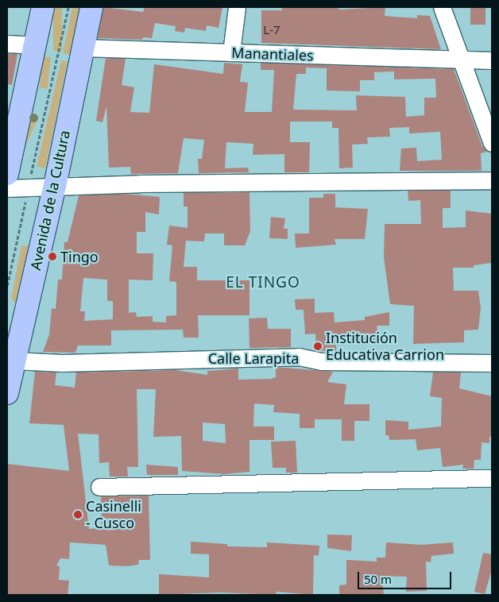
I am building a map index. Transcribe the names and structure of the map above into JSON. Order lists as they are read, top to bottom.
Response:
{
  "streets": {
    "highway": ["Avenida de la Cultura"],
    "street": ["Manantiales", "Calle Larapita"]
  },
  "crossings": [
    ["Manantiales", "Avenida de la Cultura"],
    ["Avenida de la Cultura", "Calle Larapita"]
  ],
  "districts": ["EL TINGO"],
  "places": ["Tingo", "Institución Educativa Carrion", "Casinelli - Cusco"],
  "house_numbers": ["L-7"],
  "scale_bar": "50 m"
}
